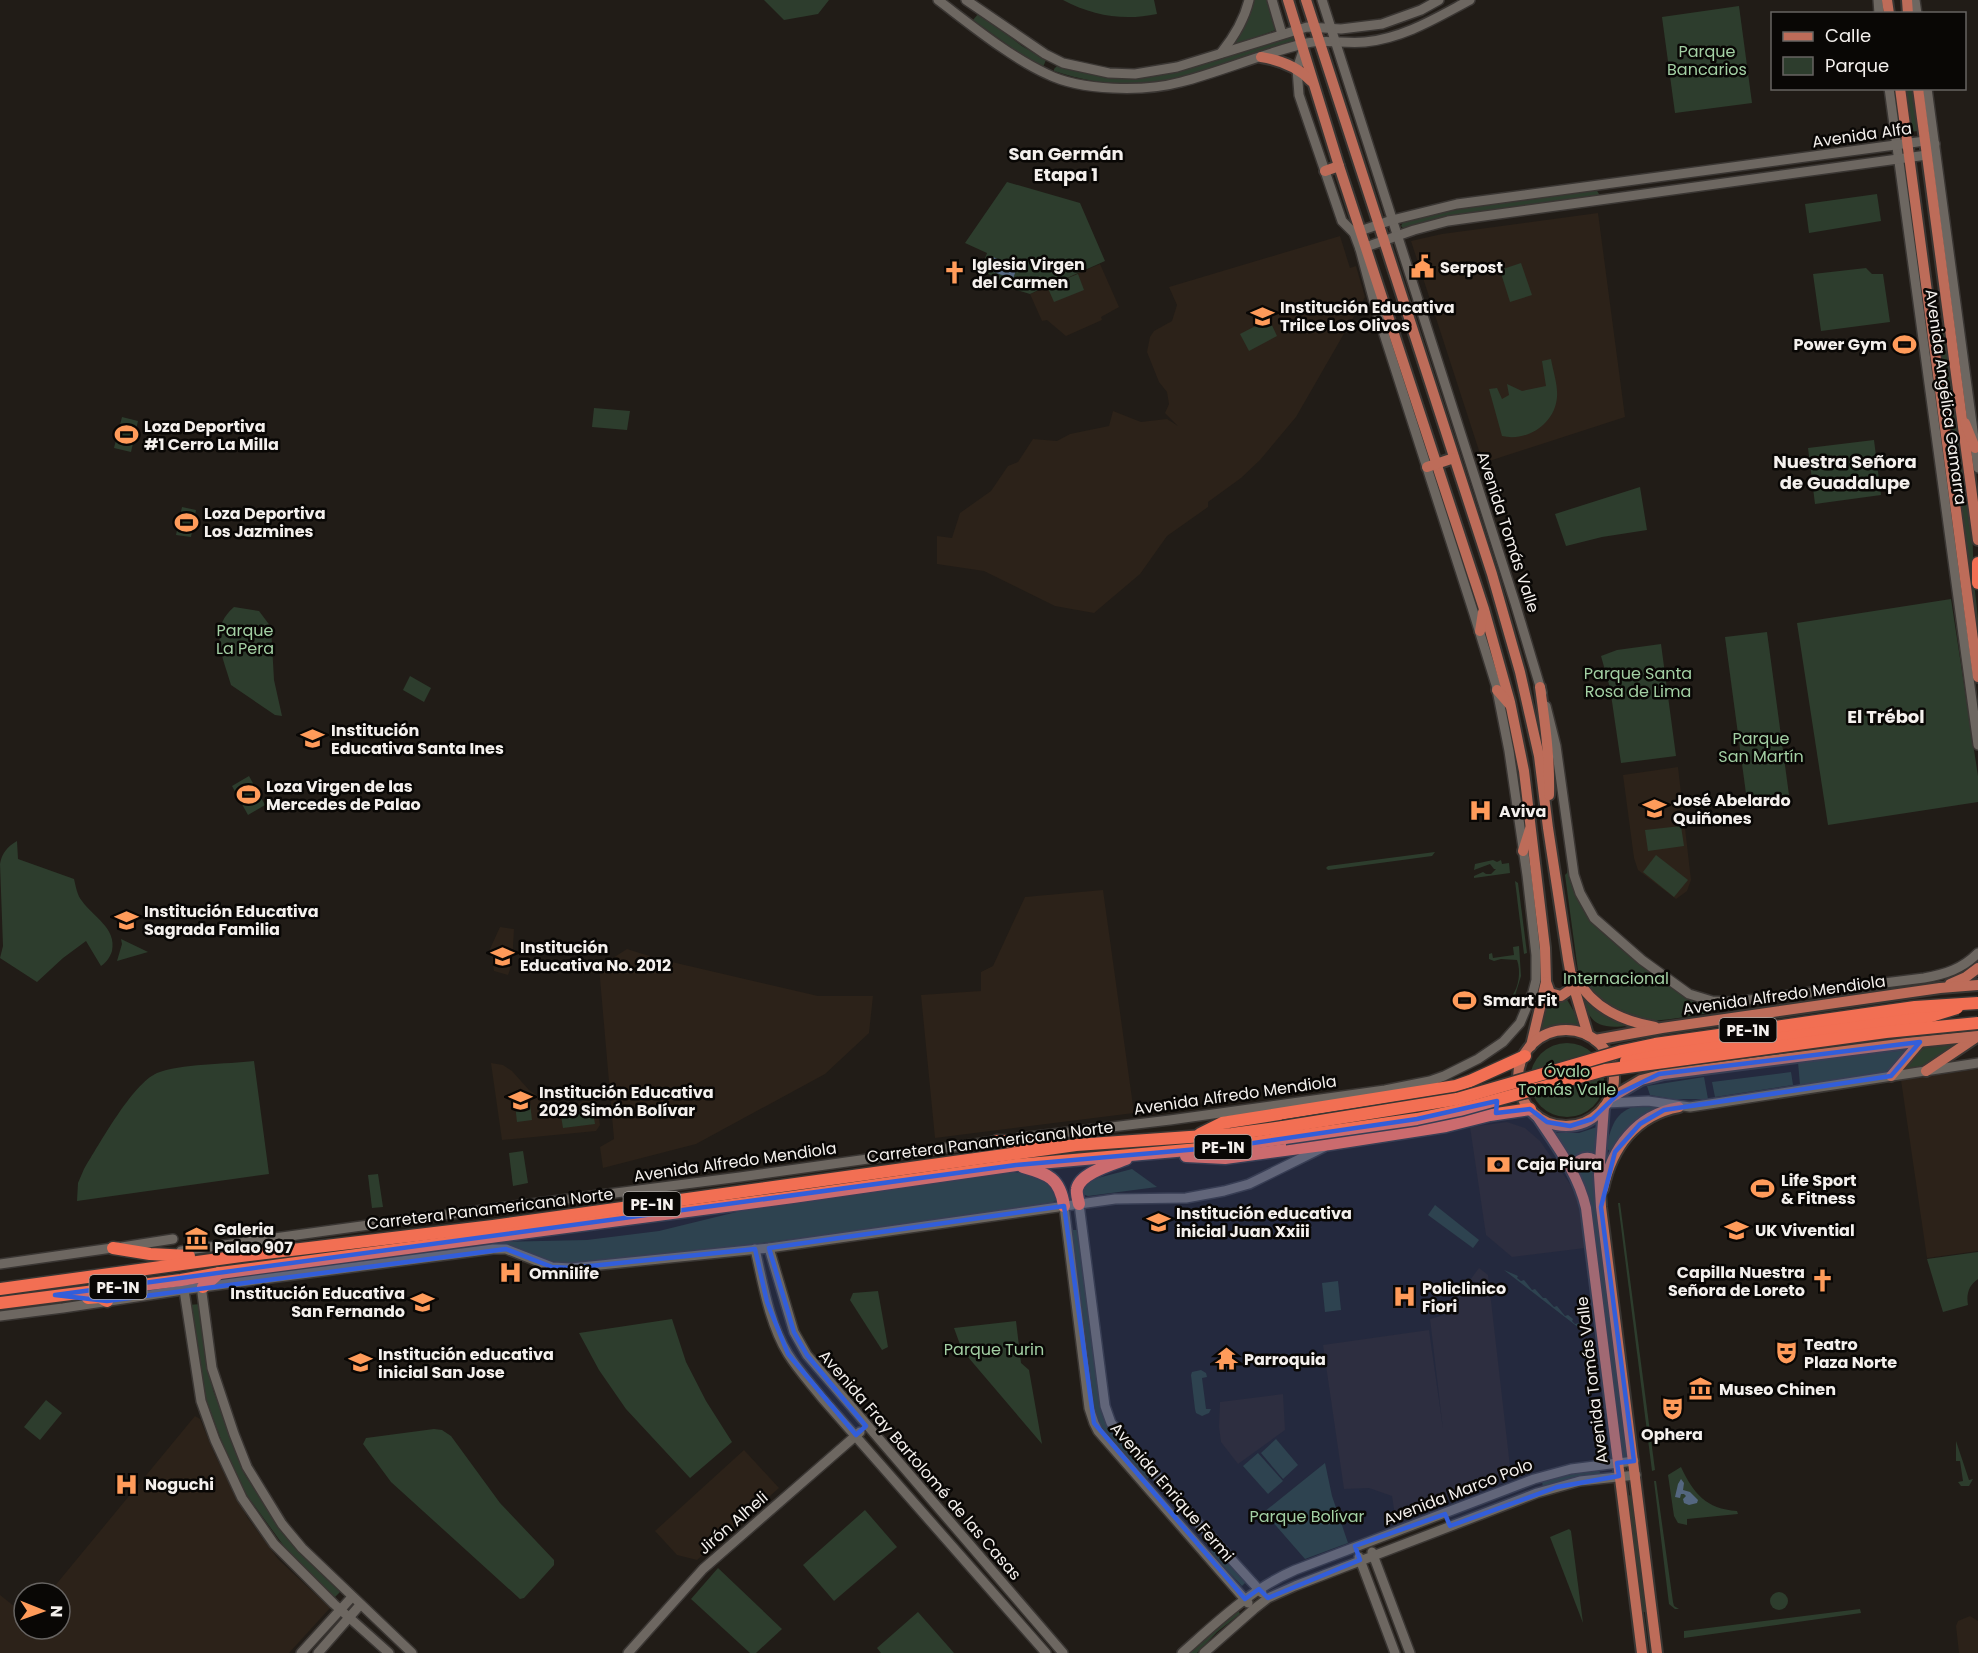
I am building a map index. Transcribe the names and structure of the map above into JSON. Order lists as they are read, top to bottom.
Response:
{
  "streets": {
    "highway": ["PE-1N", "Carretera Panamericana Norte"],
    "main road": [
      "Avenida Alfa",
      "Avenida Angélica Gamarra",
      "Avenida Tomás Valle",
      "Avenida Alfredo Mendiola",
      "Avenida Fray Bartolomé de las Casas",
      "Avenida Enrique Fermi",
      "Avenida Marco Polo",
      "Jirón Alheli"
    ]
  },
  "crossings": [
    ["Avenida Alfa", "Avenida Angélica Gamarra"],
    ["Avenida Alfa", "Avenida Tomás Valle"],
    ["Avenida Tomás Valle", "Avenida Alfredo Mendiola"],
    ["Avenida Tomás Valle", "Avenida Marco Polo"],
    ["Avenida Fray Bartolomé de las Casas", "Jirón Alheli"],
    ["Avenida Enrique Fermi", "Avenida Marco Polo"]
  ],
  "districts": ["San Germán Etapa 1", "Nuestra Señora de Guadalupe", "El Trébol"],
  "parks": [
    "Parque Bancarios",
    "Parque La Pera",
    "Parque Santa Rosa de Lima",
    "Parque San Martín",
    "Internacional",
    "Óvalo Tomás Valle",
    "Parque Turin",
    "Parque Bolívar"
  ],
  "places": {
    "public building": ["Serpost"],
    "church": ["Iglesia Virgen del Carmen", "Capilla Nuestra Señora de Loreto"],
    "school or university": [
      "Institución Educativa Trilce Los Olivos",
      "Institución Educativa Santa Ines",
      "José Abelardo Quiñones",
      "Institución Educativa Sagrada Familia",
      "Institución Educativa No. 2012",
      "Institución Educativa 2029 Simón Bolívar",
      "Institución educativa inicial Juan Xxiii",
      "UK Vivential",
      "Institución Educativa San Fernando",
      "Institución educativa inicial San Jose"
    ],
    "sports": [
      "Power Gym",
      "Loza Deportiva #1 Cerro La Milla",
      "Loza Deportiva Los Jazmines",
      "Loza Virgen de las Mercedes de Palao",
      "Smart Fit",
      "Life Sport & Fitness"
    ],
    "hospital": [
      "Aviva",
      "Omnilife",
      "Policlinico Fiori",
      "Noguchi"
    ],
    "bank": ["Caja Piura"],
    "museum": ["Galeria Palao 907", "Museo Chinen"],
    "theatre": ["Teatro Plaza Norte", "Ophera"],
    "temple": ["Parroquia"]
  },
  "legend": ["Calle", "Parque"],
  "north": "right"
}
